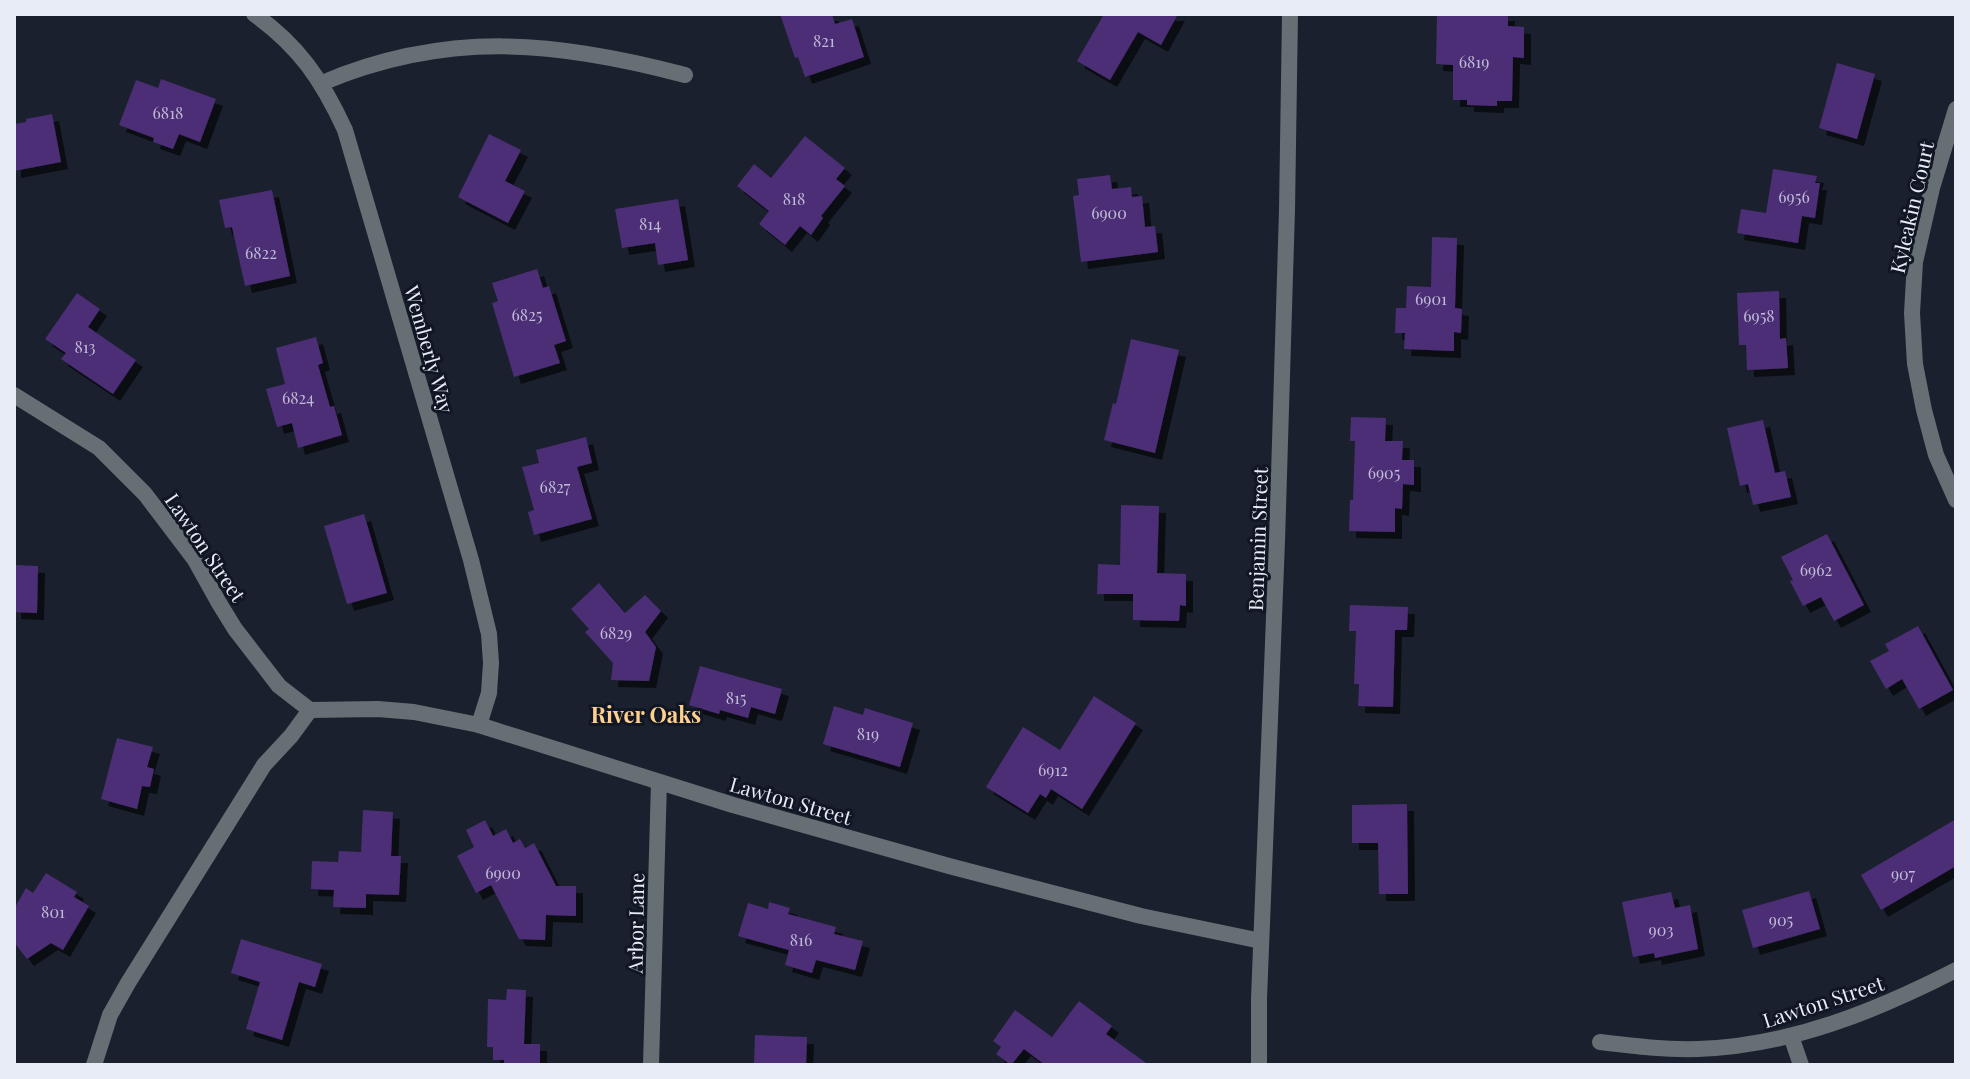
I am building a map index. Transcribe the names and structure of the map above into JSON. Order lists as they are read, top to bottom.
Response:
{
  "streets": {
    "street": [
      "Kyleakin Court",
      "Wemberly Way",
      "Benjamin Street",
      "Lawton Street",
      "Arbor Lane"
    ]
  },
  "crossings": [
    ["Wemberly Way", "Lawton Street"],
    ["Benjamin Street", "Lawton Street"],
    ["Lawton Street", "Arbor Lane"]
  ],
  "districts": ["River Oaks"],
  "house_numbers": [
    "821",
    "6819",
    "6818",
    "6956",
    "818",
    "6900",
    "814",
    "6822",
    "6901",
    "6825",
    "6958",
    "813",
    "6824",
    "6905",
    "6827",
    "6962",
    "6829",
    "815",
    "819",
    "6912",
    "6900",
    "907",
    "801",
    "905",
    "903",
    "816"
  ]
}
